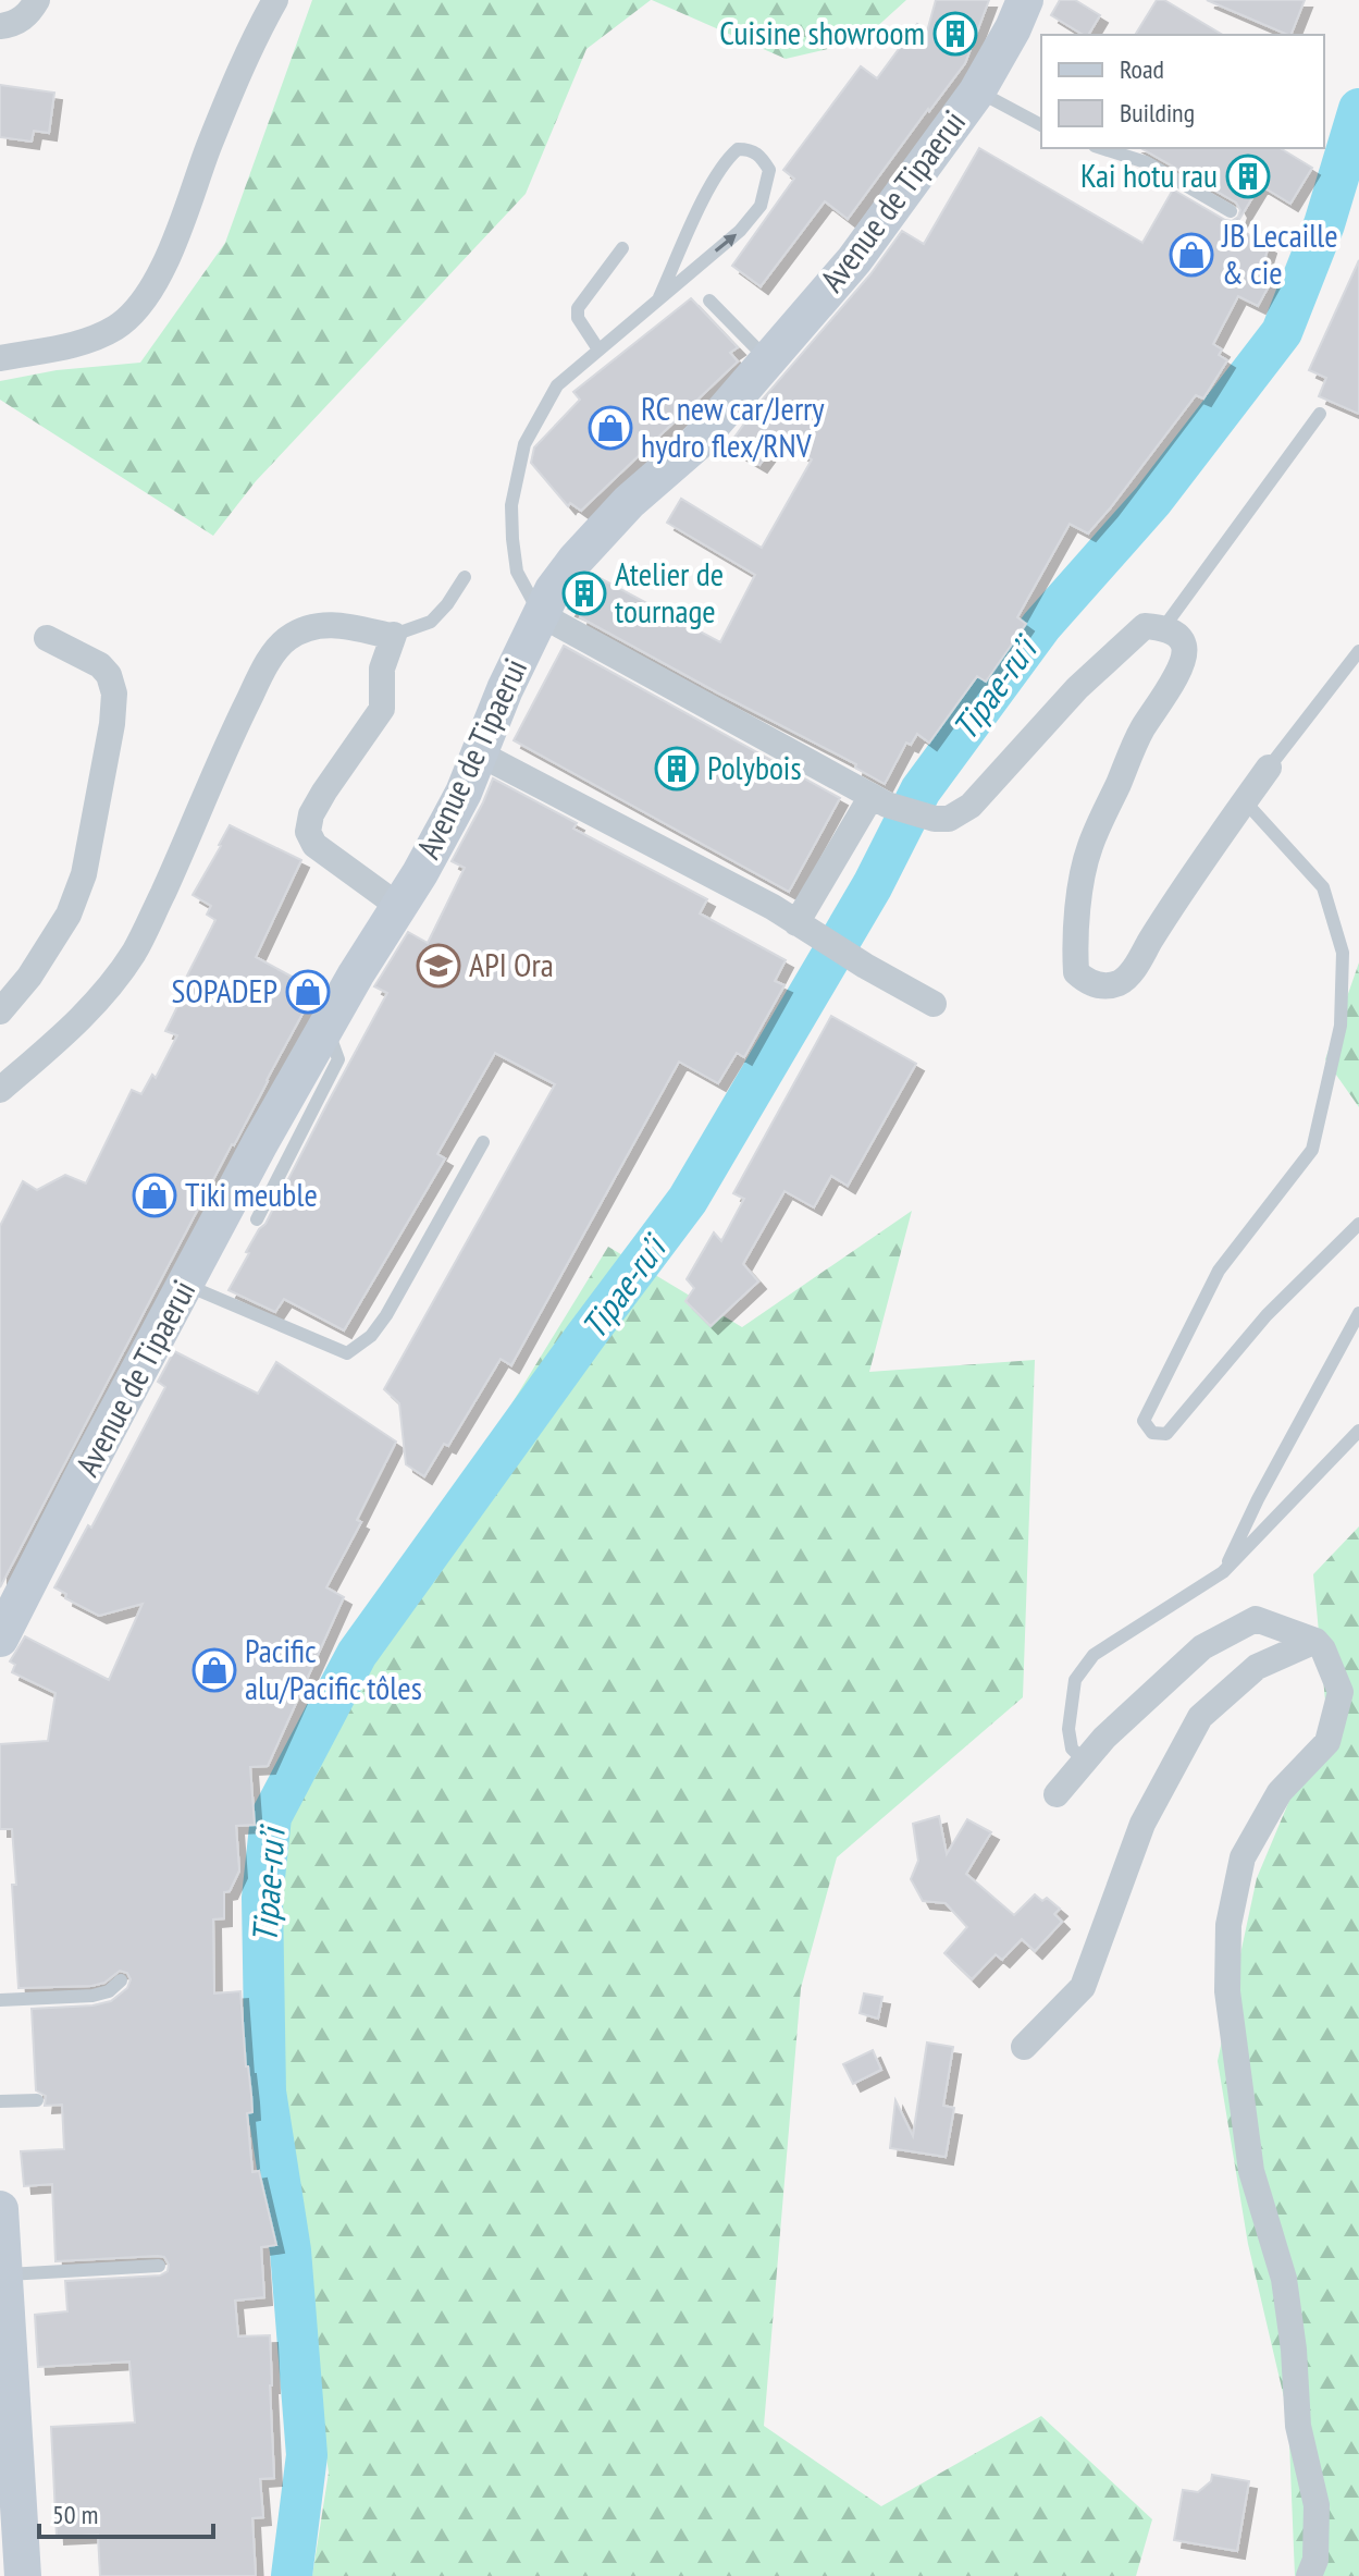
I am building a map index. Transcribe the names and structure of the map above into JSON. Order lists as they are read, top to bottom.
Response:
{
  "streets": {
    "main road": ["Avenue de Tipaerui"]
  },
  "water": ["Tipae-ru’i"],
  "places": {
    "building": [
      "Cuisine showroom",
      "Kai hotu rau",
      "Atelier de tournage",
      "Polybois"
    ],
    "shop": [
      "JB Lecaille & cie",
      "RC new car/Jerry hydro flex/RNV",
      "SOPADEP",
      "Tiki meuble",
      "Pacific alu/Pacific tôles"
    ],
    "school or university": ["API Ora"]
  },
  "legend": ["Road", "Building"],
  "scale_bar": "50 m"
}
